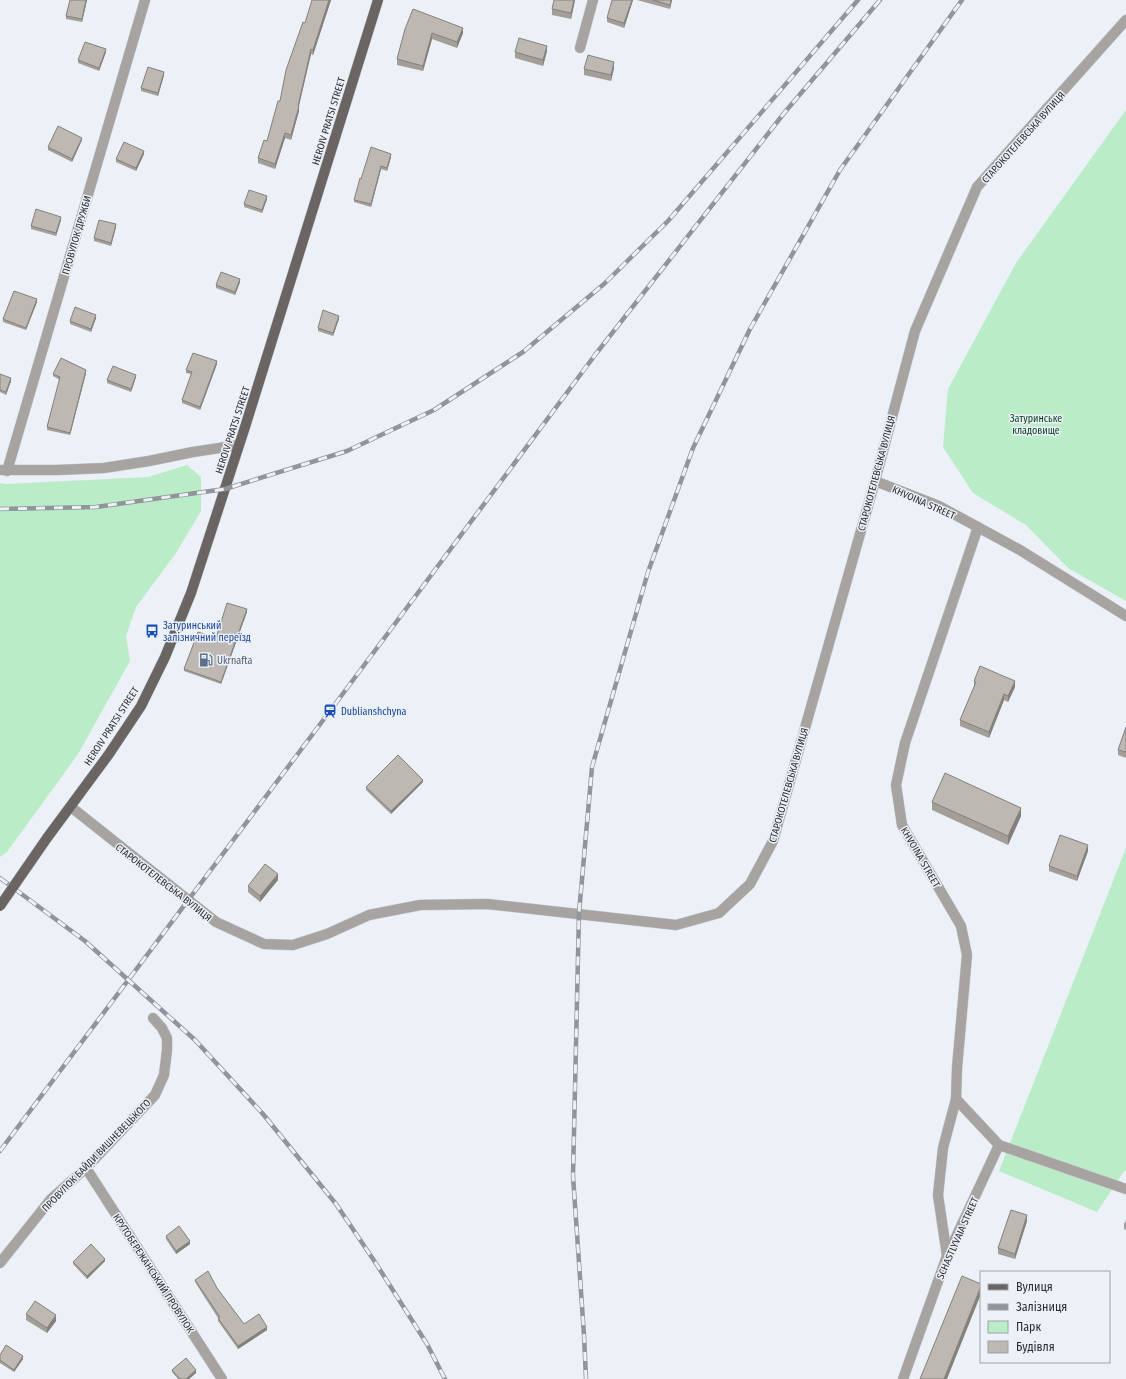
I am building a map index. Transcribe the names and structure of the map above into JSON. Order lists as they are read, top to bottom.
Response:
{
  "streets": {
    "main road": ["HEROIV PRATSI STREET"],
    "street": [
      "СТАРОКОТЕЛЕВСЬКА ВУЛИЦЯ",
      "ПРОВУЛОК ДРУЖБИ",
      "KHVOINA STREET",
      "ПРОВУЛОК БАЙДИ ВИШНЕВЕЦЬКОГО",
      "SCHASTLYVAIA STREET",
      "КРУТОБЕРЕЖАНСЬКИЙ ПРОВУЛОК"
    ]
  },
  "crossings": [
    ["HEROIV PRATSI STREET", "СТАРОКОТЕЛЕВСЬКА ВУЛИЦЯ"],
    ["СТАРОКОТЕЛЕВСЬКА ВУЛИЦЯ", "KHVOINA STREET"],
    ["KHVOINA STREET", "SCHASTLYVAIA STREET"],
    ["ПРОВУЛОК БАЙДИ ВИШНЕВЕЦЬКОГО", "КРУТОБЕРЕЖАНСЬКИЙ ПРОВУЛОК"]
  ],
  "parks": ["Затуринське кладовище"],
  "places": {
    "bus stop": ["Затуринський залізничний переїзд"],
    "fuel station": ["Ukrnafta"],
    "station": ["Dublianshchyna"]
  },
  "legend": [
    "Вулиця",
    "Залізниця",
    "Парк",
    "Будівля"
  ]
}
